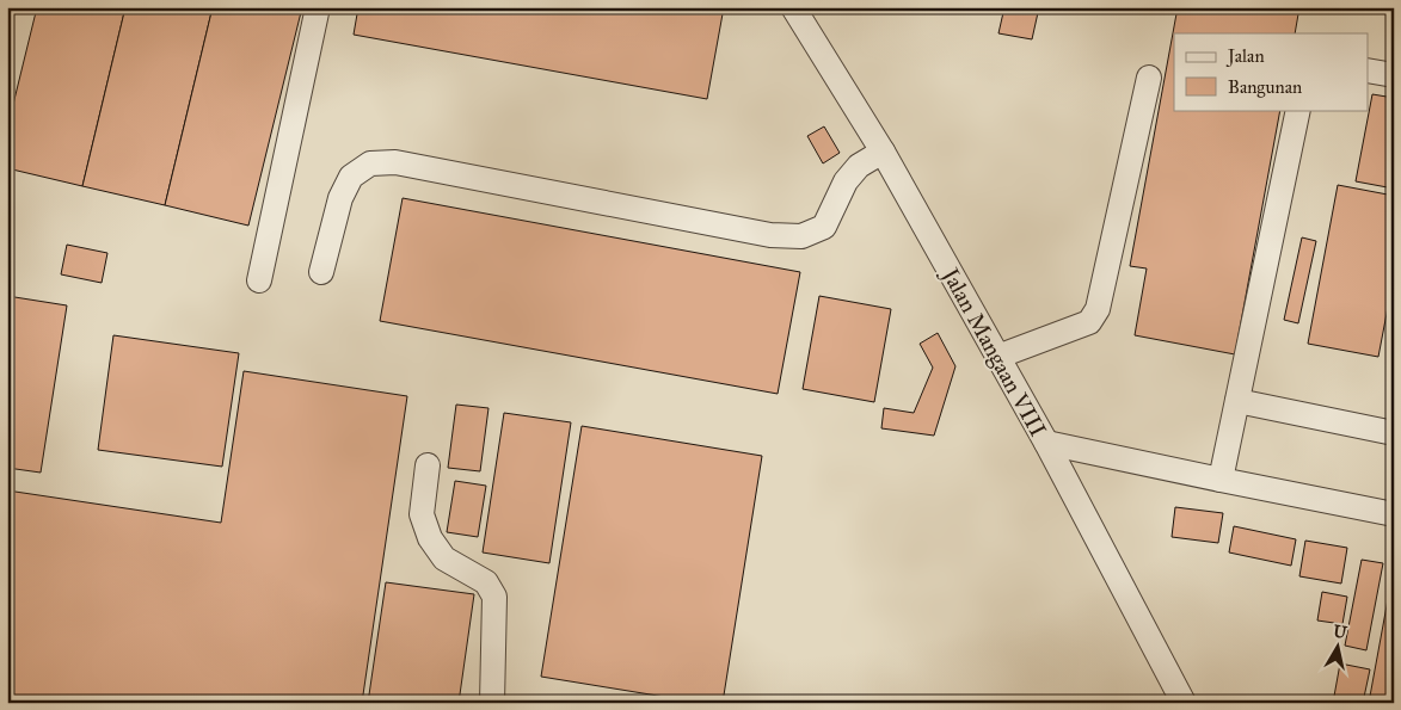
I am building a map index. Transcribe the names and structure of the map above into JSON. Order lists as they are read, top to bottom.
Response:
{
  "streets": {
    "street": ["Jalan Mangaan VIII"]
  },
  "legend": ["Jalan", "Bangunan"],
  "north": "top"
}
